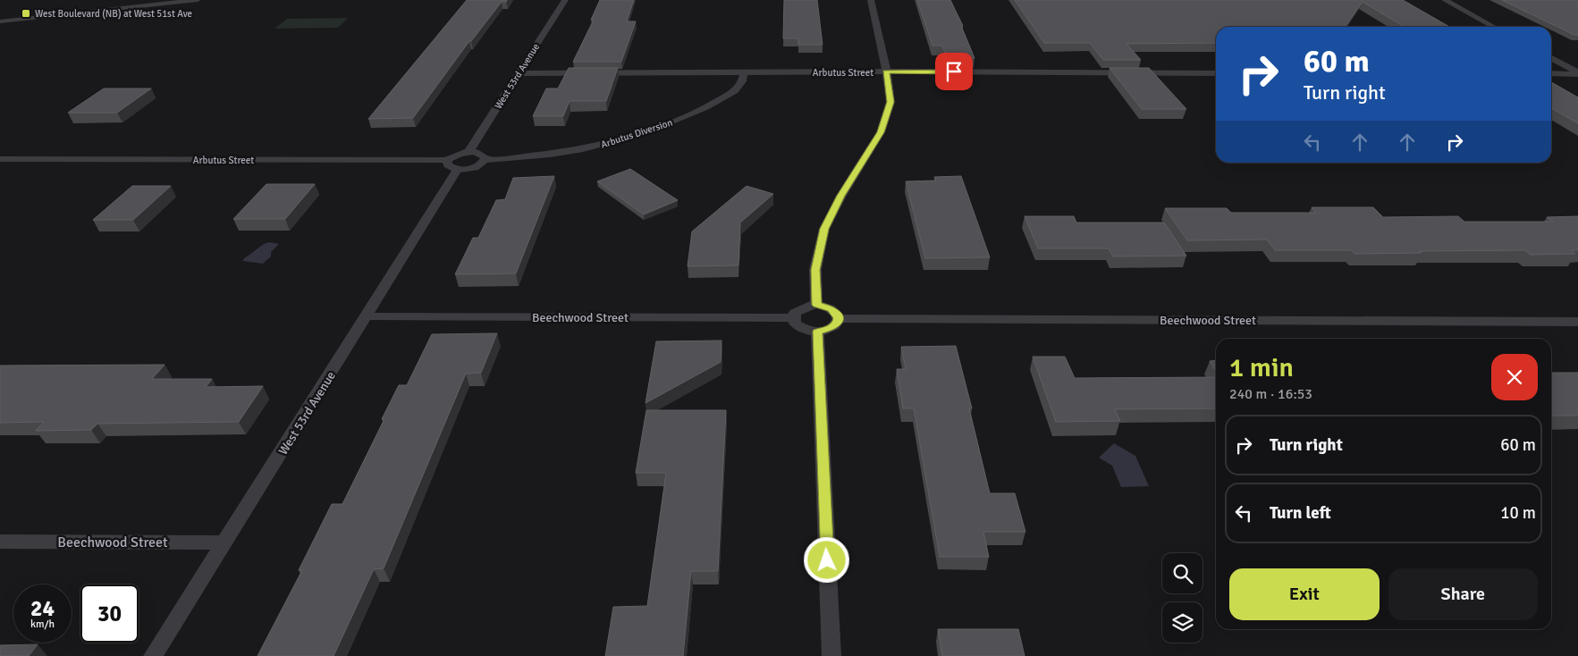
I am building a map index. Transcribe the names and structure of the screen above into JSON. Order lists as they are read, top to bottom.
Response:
{
  "streets": {
    "street": [
      "Arbutus Street",
      "West 53rd Avenue",
      "Arbutus Diversion",
      "Beechwood Street"
    ]
  },
  "crossings": [
    ["Arbutus Street", "West 53rd Avenue"],
    ["Arbutus Street", "Arbutus Diversion"],
    ["West 53rd Avenue", "Beechwood Street"]
  ],
  "places": {
    "transit": ["West Boulevard (NB) at West 51st Ave"]
  },
  "page": {
    "turn": ["60 m", "Turn right"],
    "heading": ["1 min", "240 m · 16:53"],
    "list": [
      {
        "name": "Turn right",
        "value": "60 m"
      },
      {
        "name": "Turn left",
        "value": "10 m"
      }
    ],
    "buttons": ["Exit", "Share"],
    "speed": "24 km/h",
    "limit": "30"
  }
}
